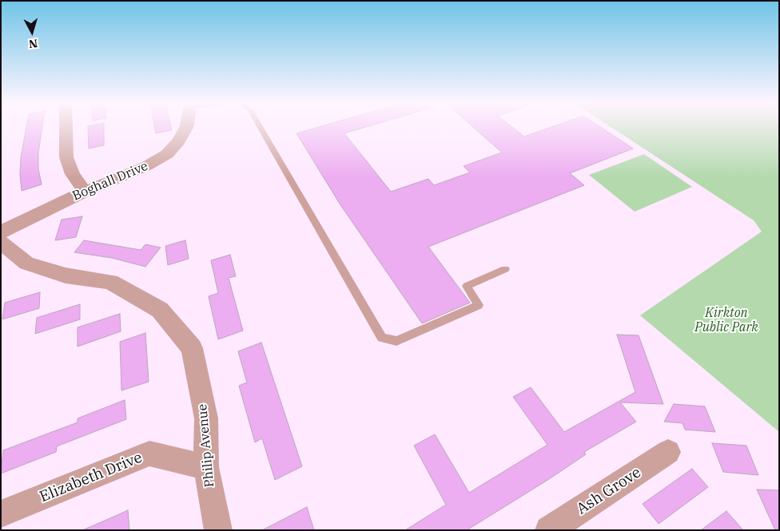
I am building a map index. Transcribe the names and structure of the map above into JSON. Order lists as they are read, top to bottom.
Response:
{
  "streets": {
    "street": [
      "Boghall Drive",
      "Philip Avenue",
      "Elizabeth Drive",
      "Ash Grove"
    ]
  },
  "crossings": [
    ["Philip Avenue", "Elizabeth Drive"]
  ],
  "parks": ["Kirkton Public Park"],
  "north": "bottom"
}
